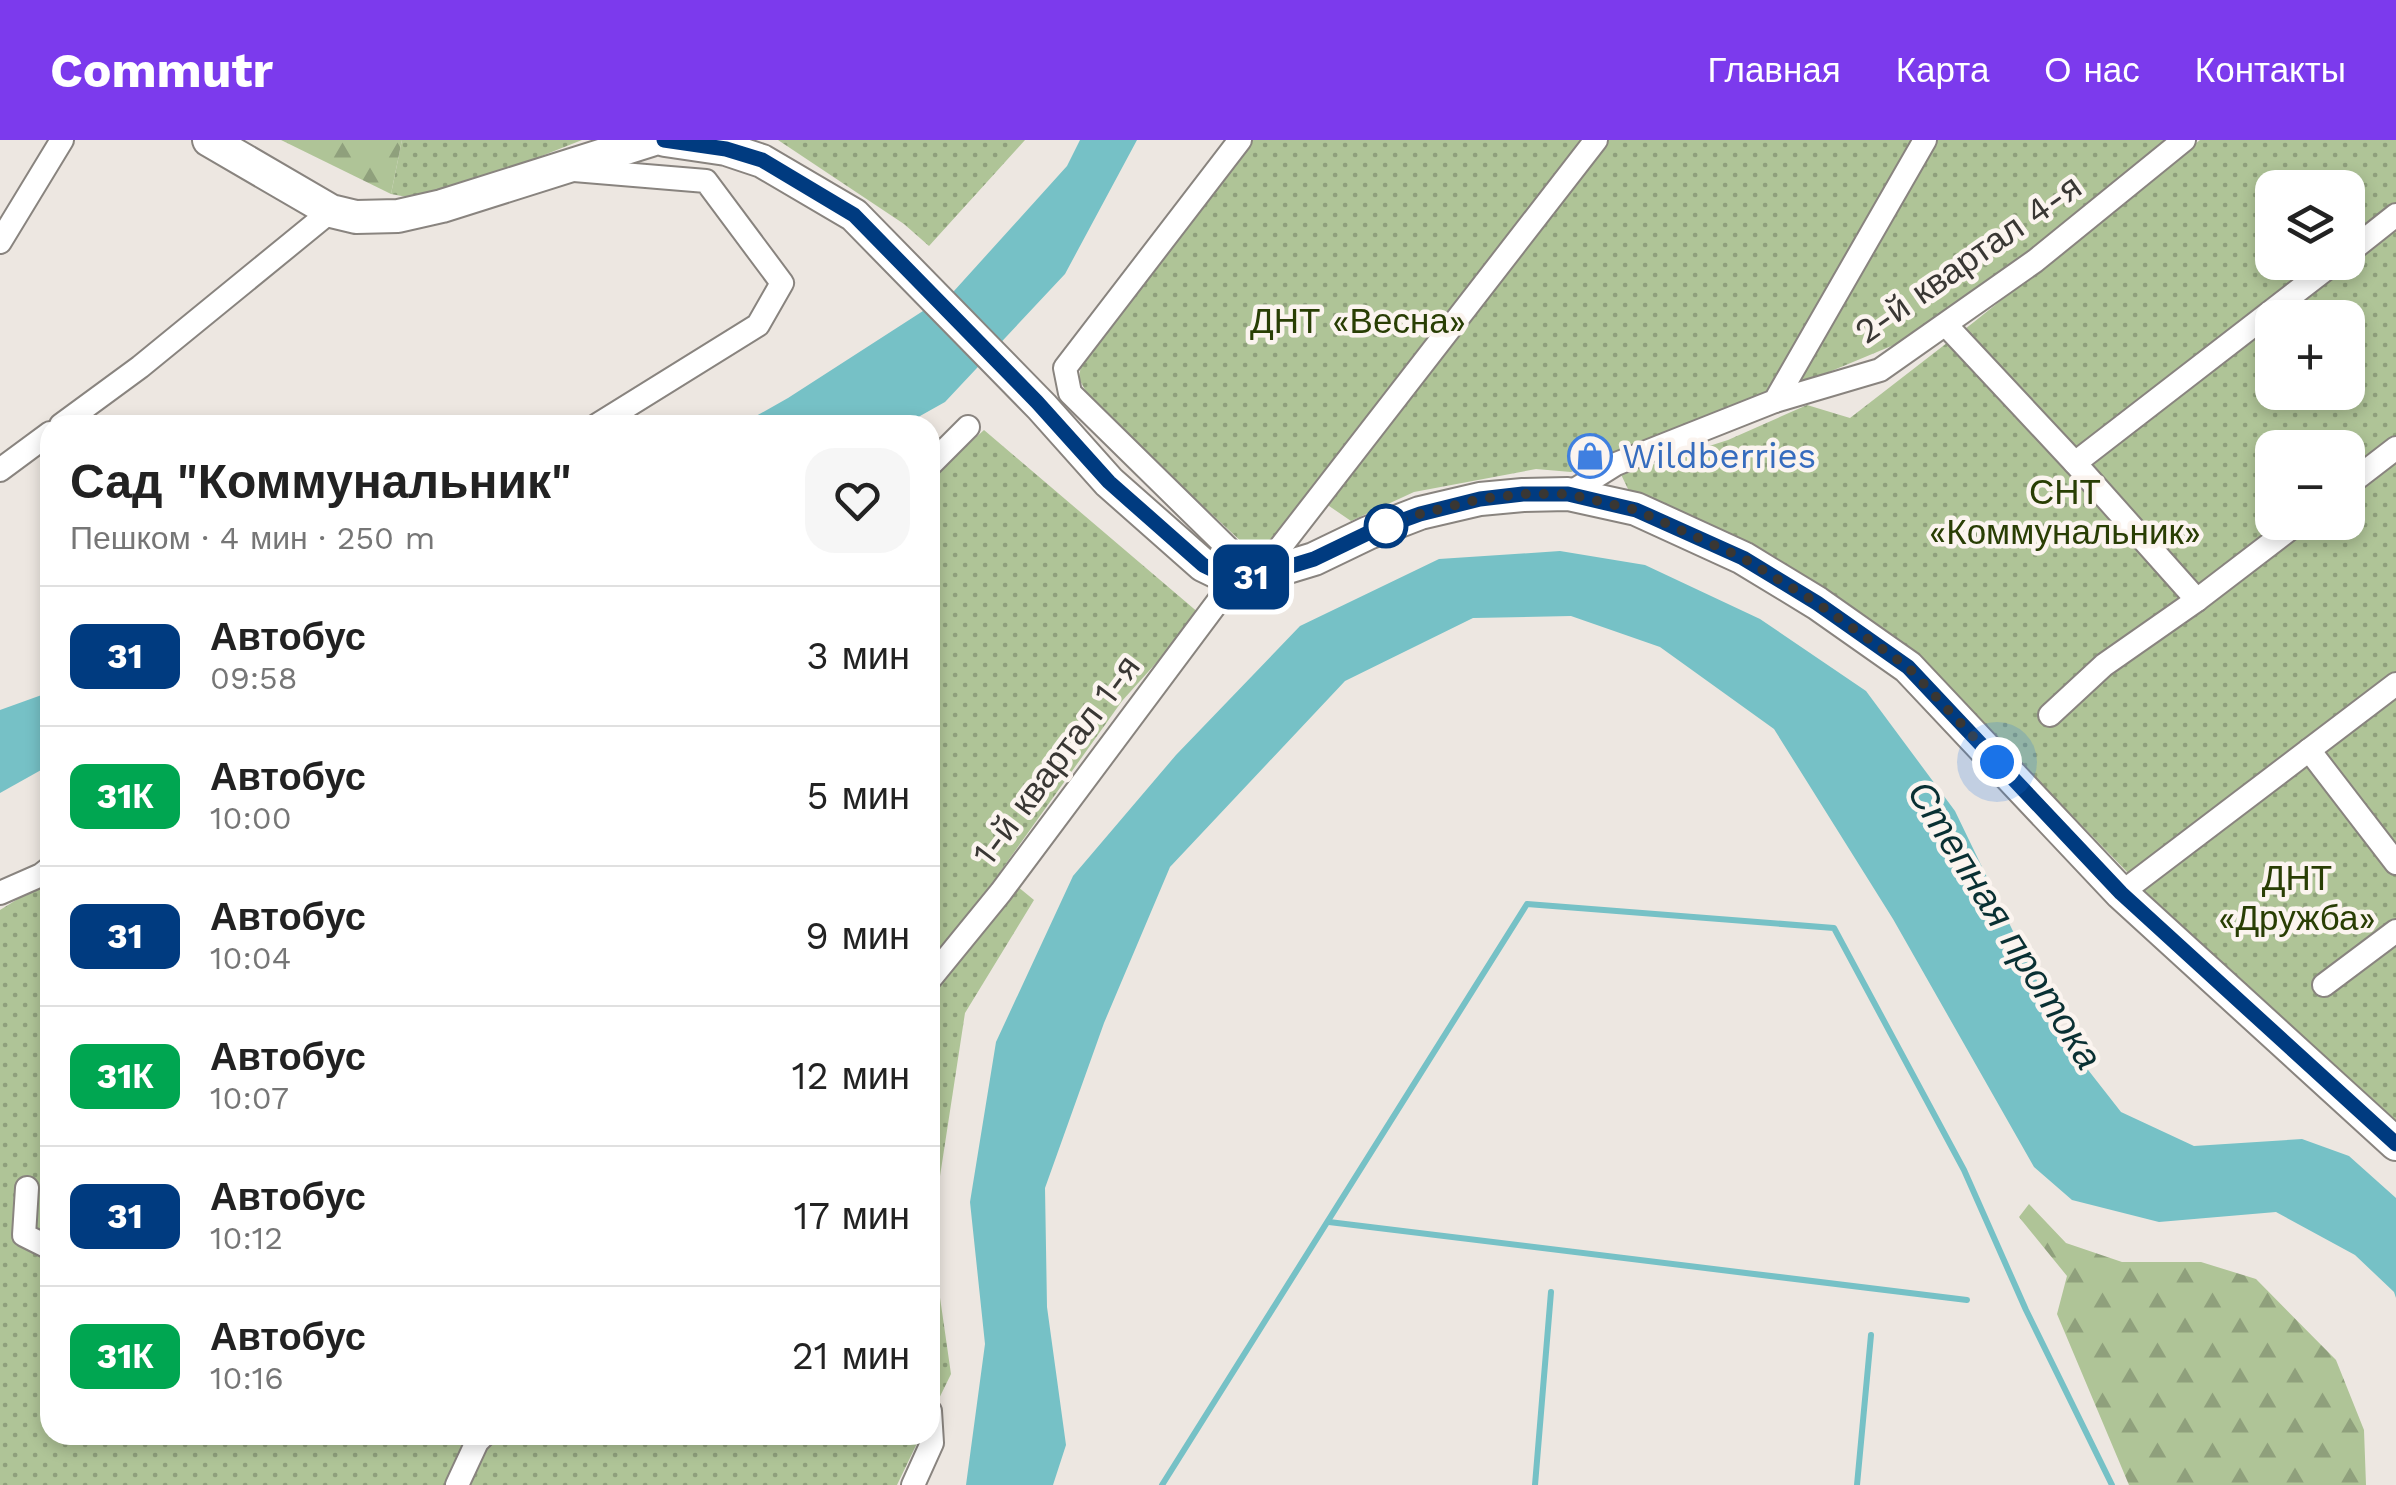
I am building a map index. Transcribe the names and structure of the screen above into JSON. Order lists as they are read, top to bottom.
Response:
{
  "streets": {
    "street": ["2-й квартал 4-я", "1-й квартал 1-я"]
  },
  "water": ["Степная протока"],
  "parks": ["ДНТ «Весна»", "СНТ «Коммунальник»", "ДНТ «Дружба»"],
  "places": {
    "shop": ["Wildberries"]
  },
  "lines": ["bus line 31"],
  "page": {
    "header": "Commutr",
    "nav": [
      "Главная",
      "Карта",
      "О нас",
      "Контакты"
    ],
    "on_map": "31",
    "map_buttons": ["+", "−"],
    "heading": ["Сад \"Коммунальник\"", "Пешком · 4 мин · 250 m"],
    "list": [
      {
        "mark": "31",
        "name": "Автобус",
        "note": "09:58",
        "value": "3 мин"
      },
      {
        "mark": "31К",
        "name": "Автобус",
        "note": "10:00",
        "value": "5 мин"
      },
      {
        "mark": "31",
        "name": "Автобус",
        "note": "10:04",
        "value": "9 мин"
      },
      {
        "mark": "31К",
        "name": "Автобус",
        "note": "10:07",
        "value": "12 мин"
      },
      {
        "mark": "31",
        "name": "Автобус",
        "note": "10:12",
        "value": "17 мин"
      },
      {
        "mark": "31К",
        "name": "Автобус",
        "note": "10:16",
        "value": "21 мин"
      }
    ]
  }
}
